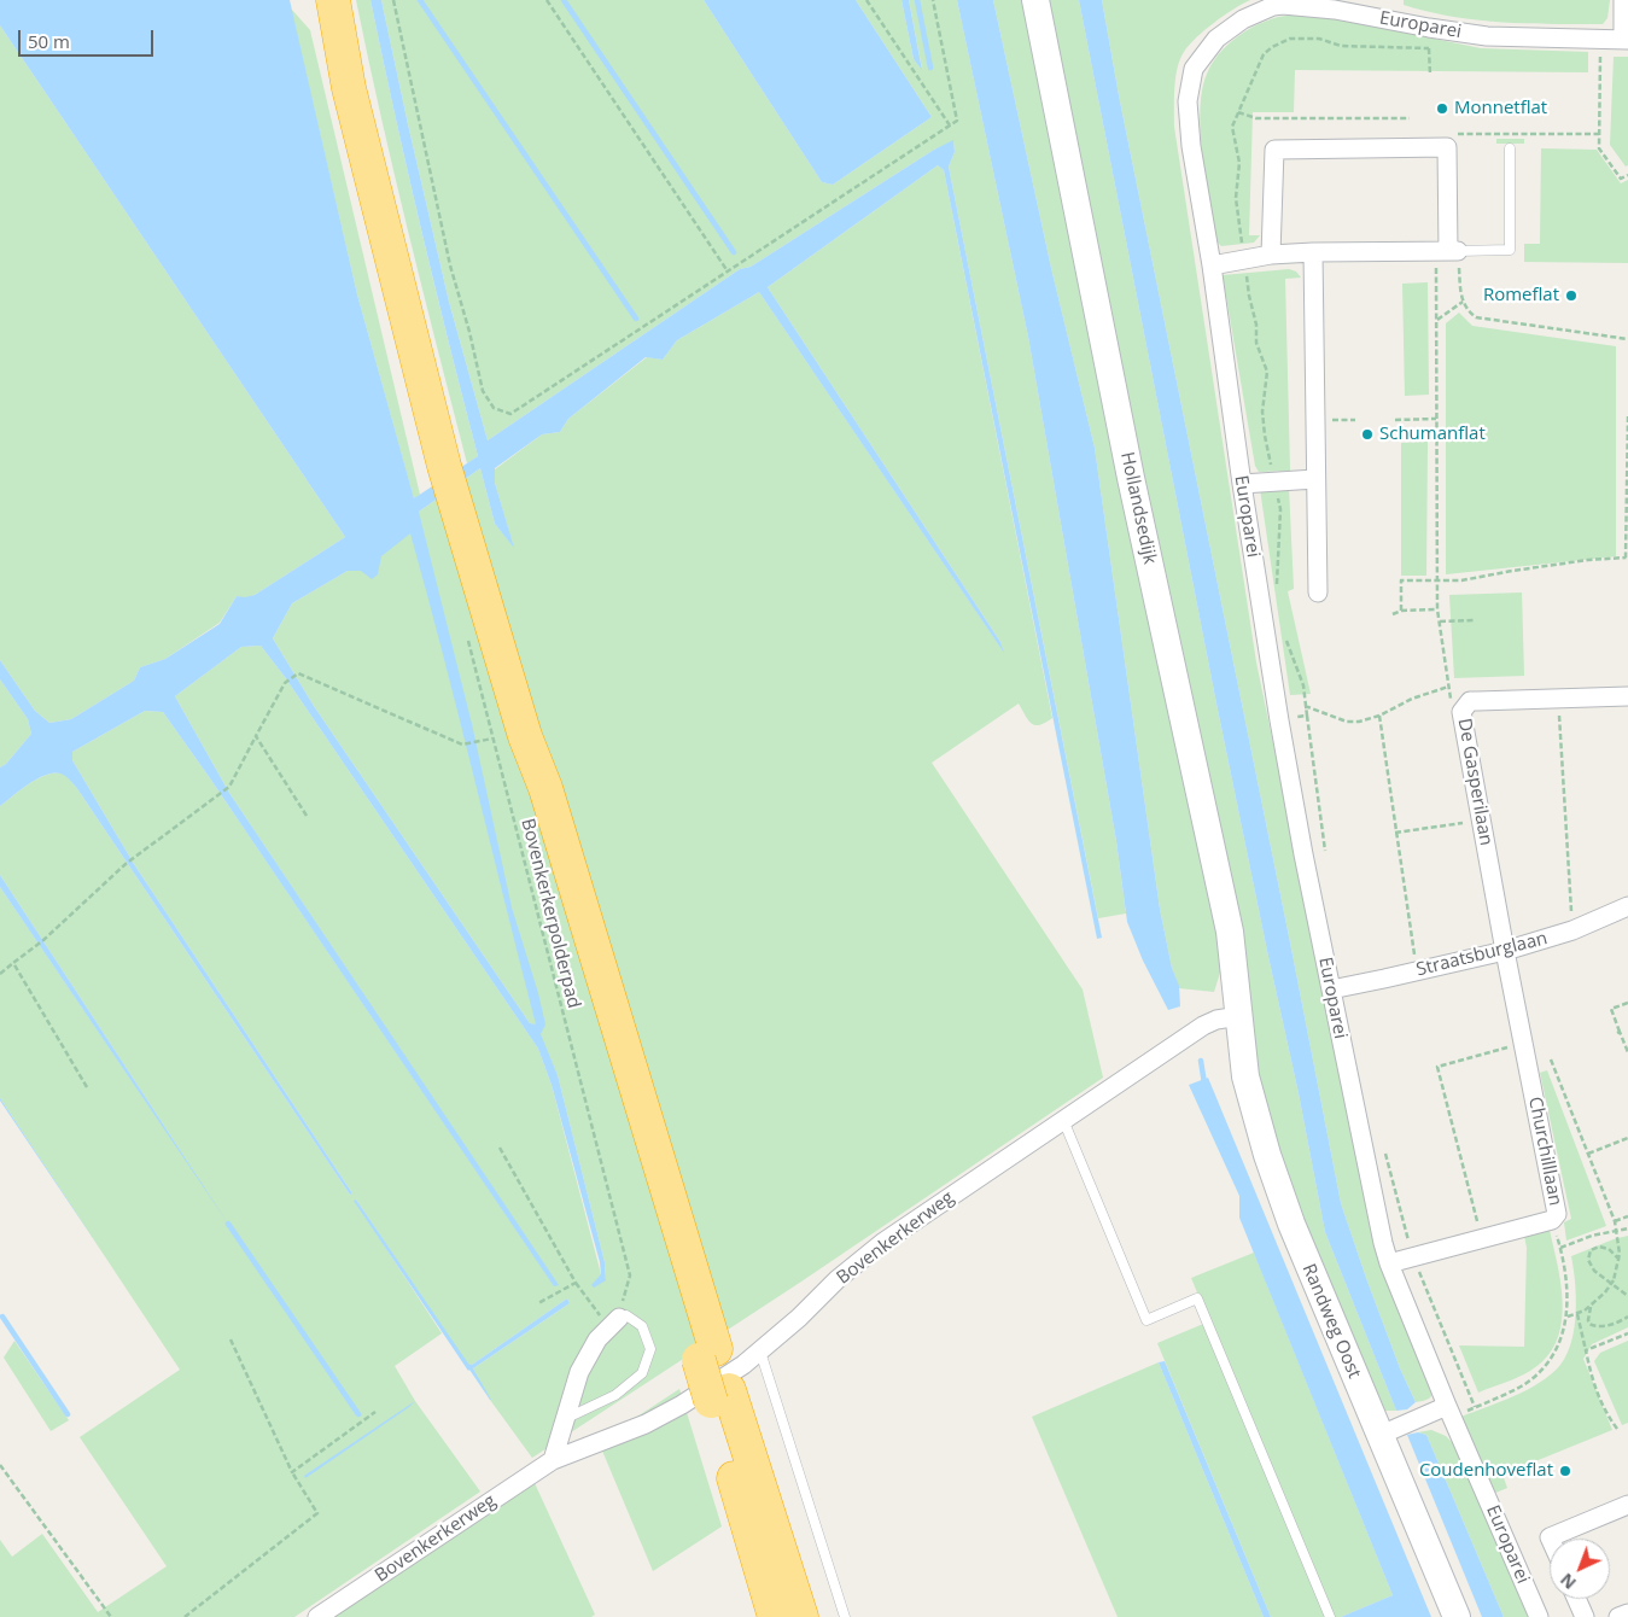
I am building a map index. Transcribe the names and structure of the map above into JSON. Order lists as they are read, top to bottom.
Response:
{
  "streets": {
    "street": [
      "Europarei",
      "Hollandsedijk",
      "De Gasperilaan",
      "Straatsburglaan",
      "Churchilllaan",
      "Bovenkerkerweg",
      "Randweg Oost"
    ],
    "path": ["Bovenkerkerpolderpad"]
  },
  "crossings": [
    ["Europarei", "Straatsburglaan"],
    ["Europarei", "Churchilllaan"],
    ["Hollandsedijk", "Bovenkerkerweg"],
    ["Hollandsedijk", "Randweg Oost"],
    ["De Gasperilaan", "Straatsburglaan"],
    ["De Gasperilaan", "Churchilllaan"],
    ["Straatsburglaan", "Churchilllaan"],
    ["Bovenkerkerweg", "Randweg Oost"]
  ],
  "places": [
    "Monnetflat",
    "Romeflat",
    "Schumanflat",
    "Coudenhoveflat"
  ],
  "scale_bar": "50 m",
  "north": "bottom left"
}
